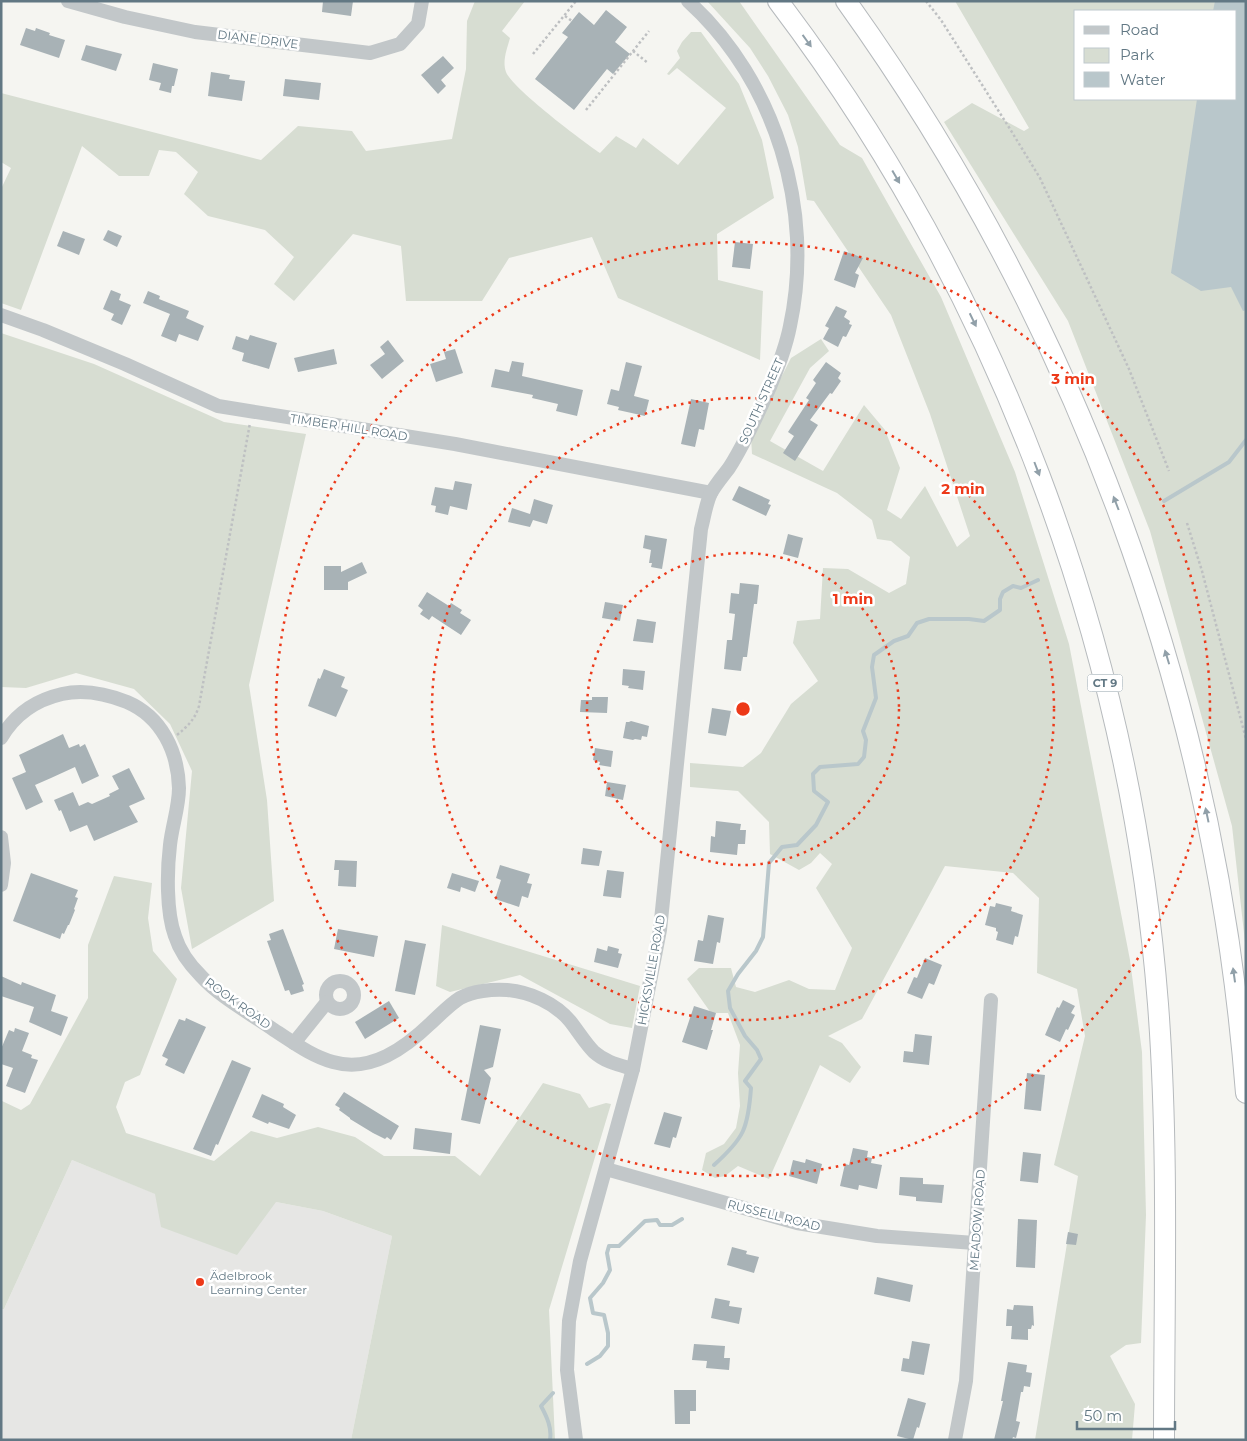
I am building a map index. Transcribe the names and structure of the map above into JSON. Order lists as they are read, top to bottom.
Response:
{
  "streets": {
    "highway": ["CT 9"],
    "street": [
      "DIANE DRIVE",
      "SOUTH STREET",
      "TIMBER HILL ROAD",
      "HICKSVILLE ROAD",
      "ROOK ROAD",
      "RUSSELL ROAD",
      "MEADOW ROAD"
    ]
  },
  "crossings": [
    ["SOUTH STREET", "TIMBER HILL ROAD"],
    ["SOUTH STREET", "HICKSVILLE ROAD"],
    ["TIMBER HILL ROAD", "HICKSVILLE ROAD"],
    ["HICKSVILLE ROAD", "ROOK ROAD"],
    ["HICKSVILLE ROAD", "RUSSELL ROAD"],
    ["RUSSELL ROAD", "MEADOW ROAD"]
  ],
  "places": ["Ädelbrook Learning Center"],
  "legend": ["Road", "Park", "Water"],
  "scale_bar": "50 m",
  "rings": ["3 min", "2 min", "1 min"]
}
